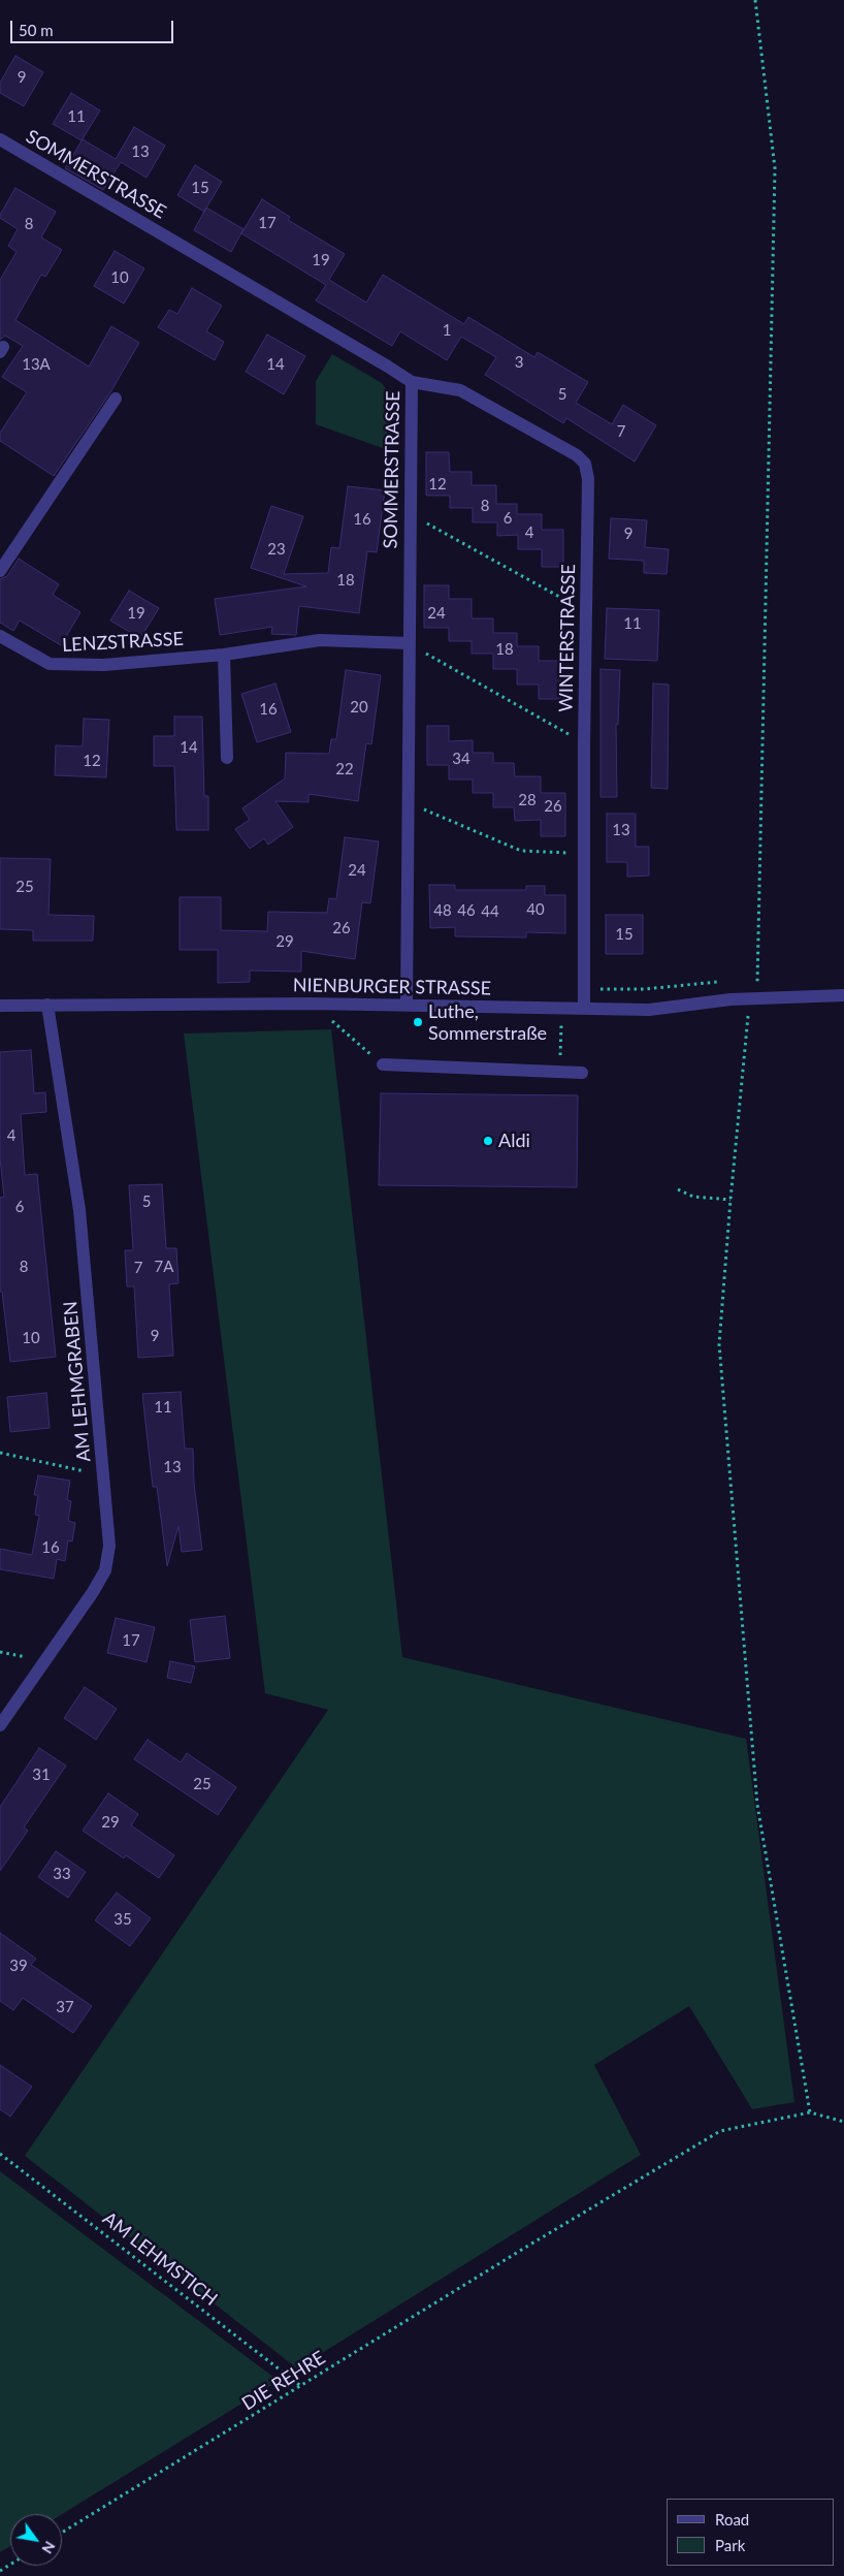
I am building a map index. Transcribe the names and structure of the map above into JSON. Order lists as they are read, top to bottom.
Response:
{
  "streets": {
    "street": [
      "SOMMERSTRASSE",
      "WINTERSTRASSE",
      "LENZSTRASSE",
      "NIENBURGER STRASSE",
      "AM LEHMGRABEN"
    ],
    "path": ["AM LEHMSTICH", "DIE REHRE"]
  },
  "crossings": [
    ["SOMMERSTRASSE", "WINTERSTRASSE"],
    ["SOMMERSTRASSE", "LENZSTRASSE"],
    ["SOMMERSTRASSE", "NIENBURGER STRASSE"],
    ["WINTERSTRASSE", "NIENBURGER STRASSE"],
    ["NIENBURGER STRASSE", "AM LEHMGRABEN"],
    ["AM LEHMSTICH", "DIE REHRE"]
  ],
  "places": ["Luthe, Sommerstraße", "Aldi"],
  "house_numbers": [
    "9",
    "11",
    "13",
    "15",
    "17",
    "8",
    "19",
    "10",
    "1",
    "3",
    "13A",
    "14",
    "5",
    "7",
    "12",
    "8",
    "6",
    "16",
    "4",
    "9",
    "23",
    "18",
    "19",
    "24",
    "11",
    "18",
    "20",
    "16",
    "14",
    "34",
    "12",
    "22",
    "28",
    "26",
    "13",
    "24",
    "25",
    "40",
    "48",
    "46",
    "44",
    "26",
    "15",
    "29",
    "4",
    "5",
    "6",
    "8",
    "7A",
    "7",
    "9",
    "10",
    "11",
    "13",
    "16",
    "17",
    "31",
    "25",
    "29",
    "33",
    "35",
    "39",
    "37"
  ],
  "legend": ["Road", "Park"],
  "scale_bar": "50 m",
  "north": "bottom right"
}
